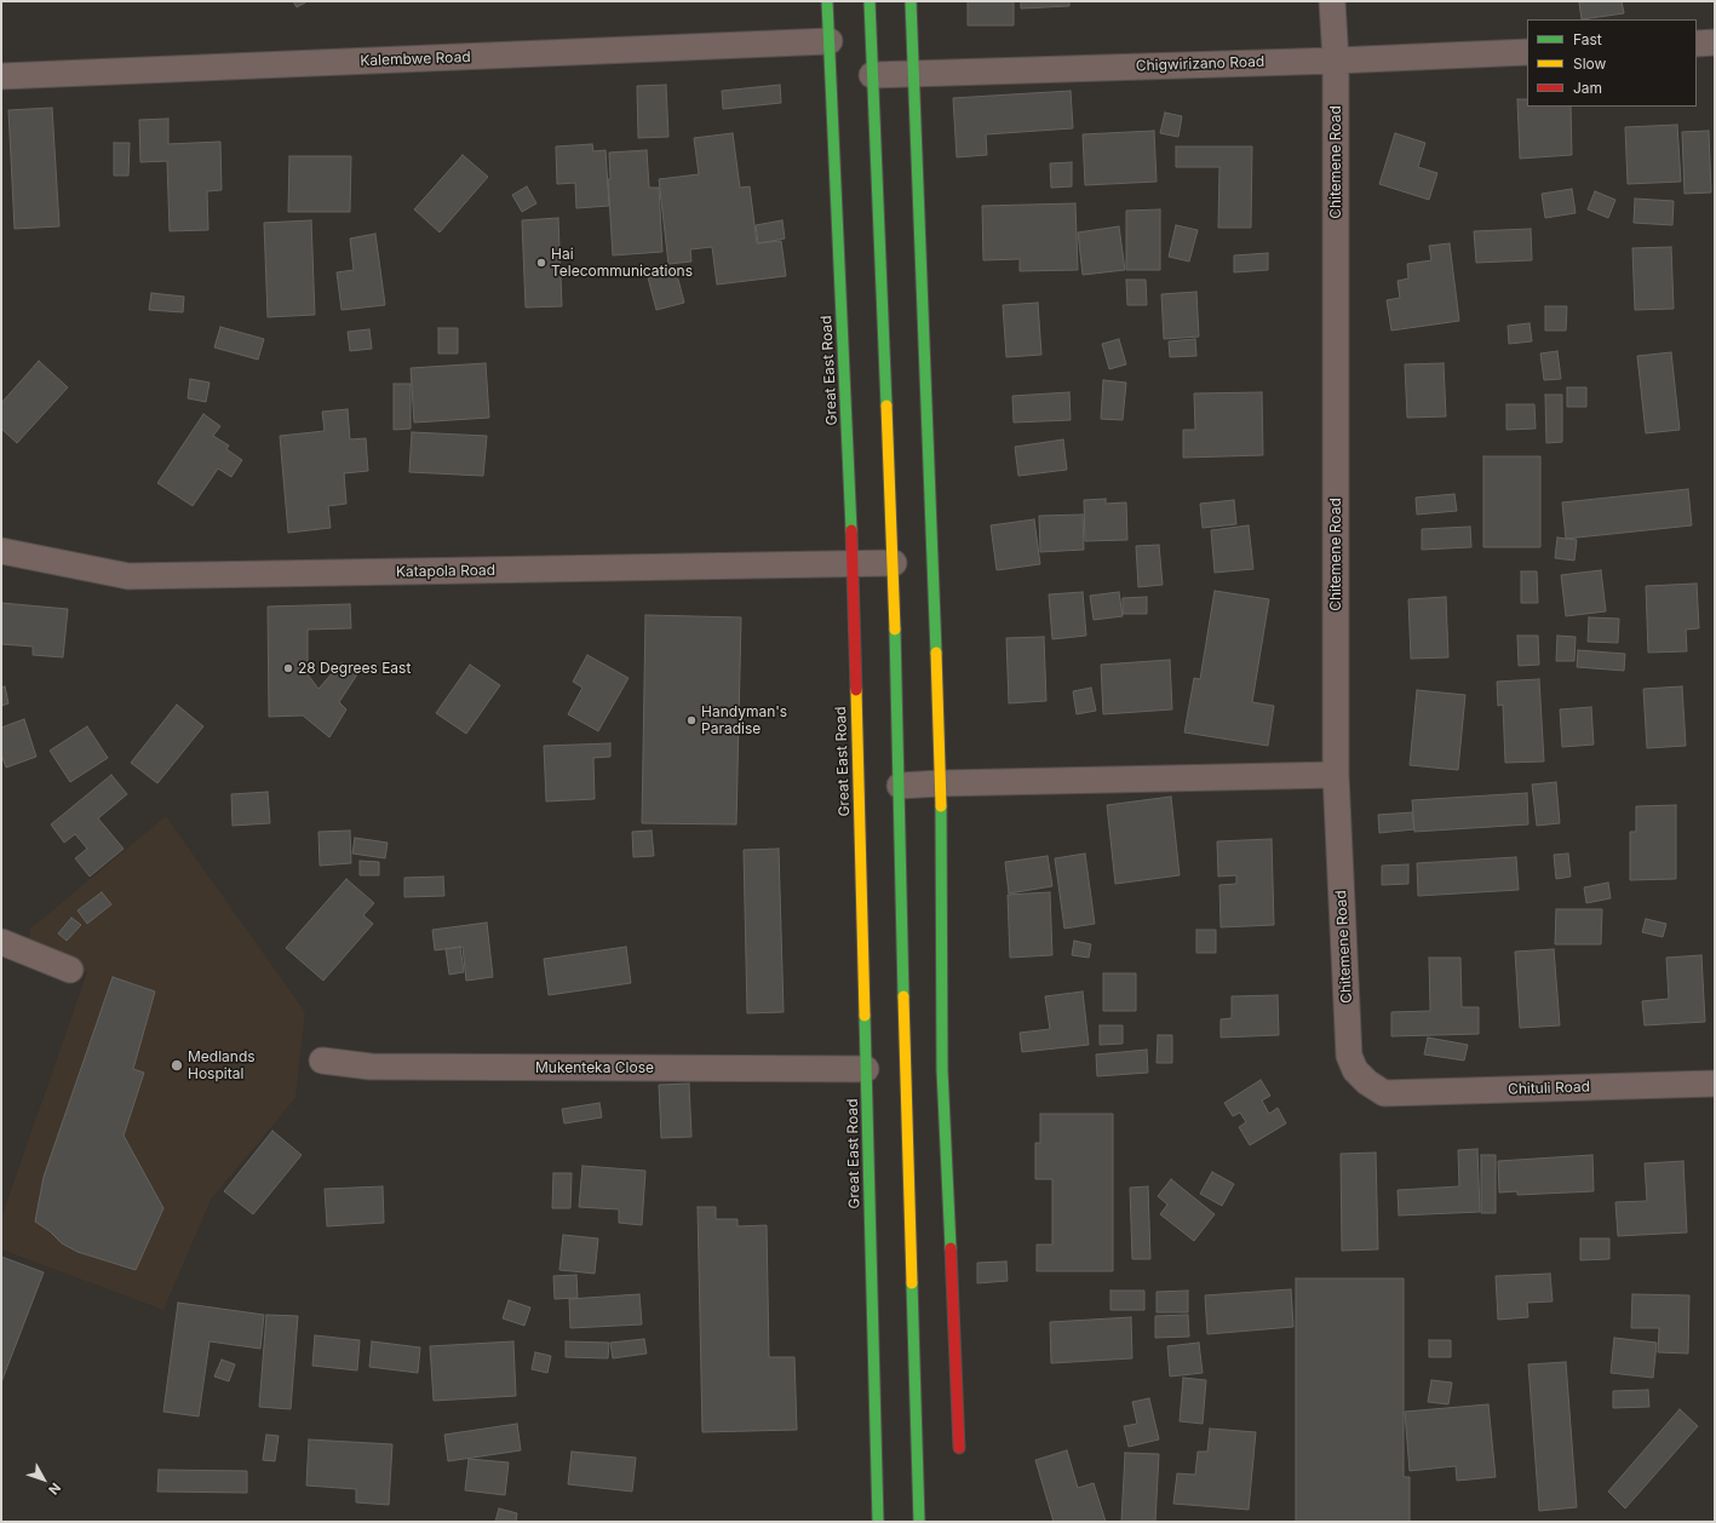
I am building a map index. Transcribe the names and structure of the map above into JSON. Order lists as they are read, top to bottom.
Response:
{
  "streets": {
    "main road": ["Great East Road"],
    "street": [
      "Kalembwe Road",
      "Chigwirizano Road",
      "Chitemene Road",
      "Katapola Road",
      "Mukenteka Close",
      "Chituli Road"
    ]
  },
  "crossings": [
    ["Kalembwe Road", "Great East Road"],
    ["Chigwirizano Road", "Chitemene Road"],
    ["Chitemene Road", "Chituli Road"],
    ["Great East Road", "Katapola Road"],
    ["Great East Road", "Mukenteka Close"]
  ],
  "places": [
    "Hai Telecommunications",
    "28 Degrees East",
    "Handyman's Paradise",
    "Medlands Hospital"
  ],
  "legend": ["Fast", "Slow", "Jam"],
  "north": "bottom right"
}
